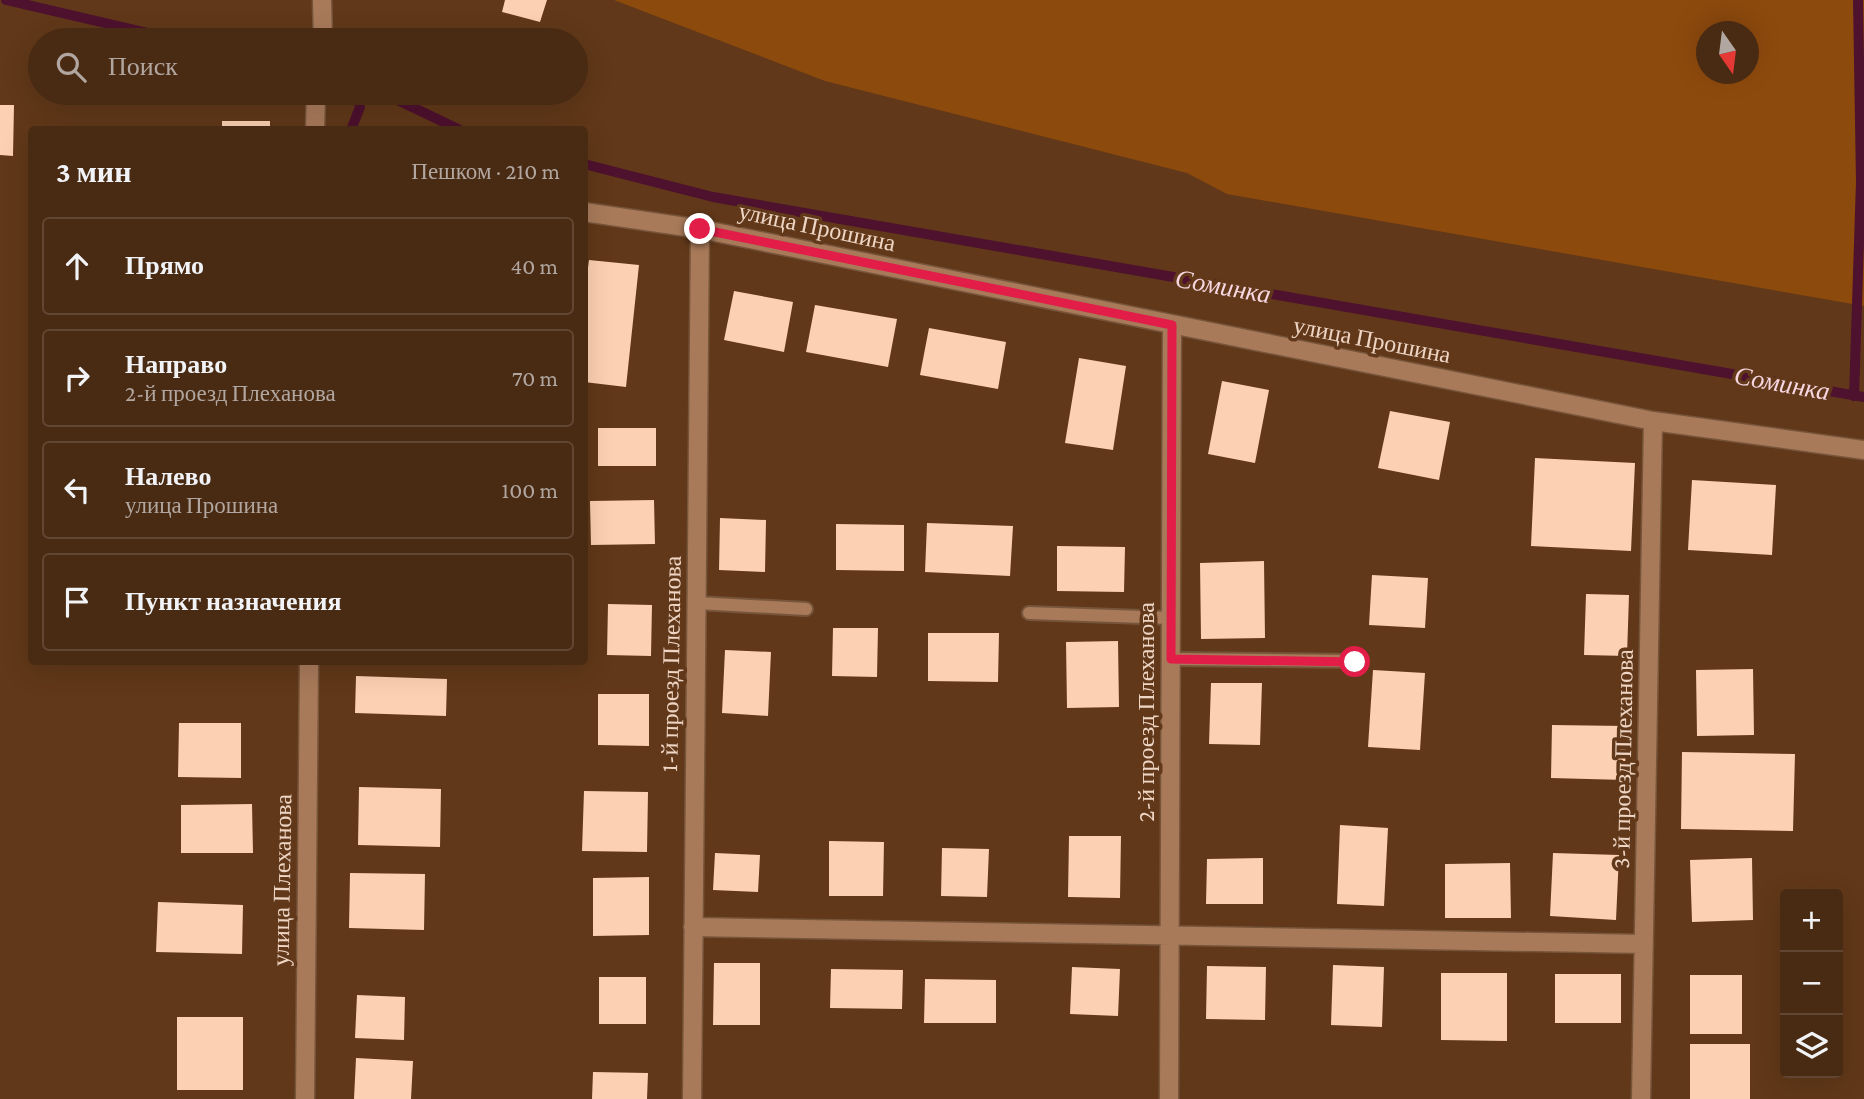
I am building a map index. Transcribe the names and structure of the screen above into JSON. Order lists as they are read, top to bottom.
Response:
{
  "streets": {
    "street": [
      "улица Прошина",
      "1-й проезд Плеханова",
      "2-й проезд Плеханова",
      "3-й проезд Плеханова",
      "улица Плеханова"
    ]
  },
  "crossings": [
    ["улица Прошина", "1-й проезд Плеханова"],
    ["улица Прошина", "2-й проезд Плеханова"],
    ["улица Прошина", "3-й проезд Плеханова"]
  ],
  "water": ["Соминка"],
  "north": "bottom",
  "page": {
    "search": "Поиск",
    "heading": ["3 мин", "Пешком · 210 m"],
    "list": [
      ["Прямо", "40 m"],
      ["Направо", "2-й проезд Плеханова", "70 m"],
      ["Налево", "улица Прошина", "100 m"],
      "Пункт назначения"
    ],
    "map_buttons": ["+", "−"]
  }
}
